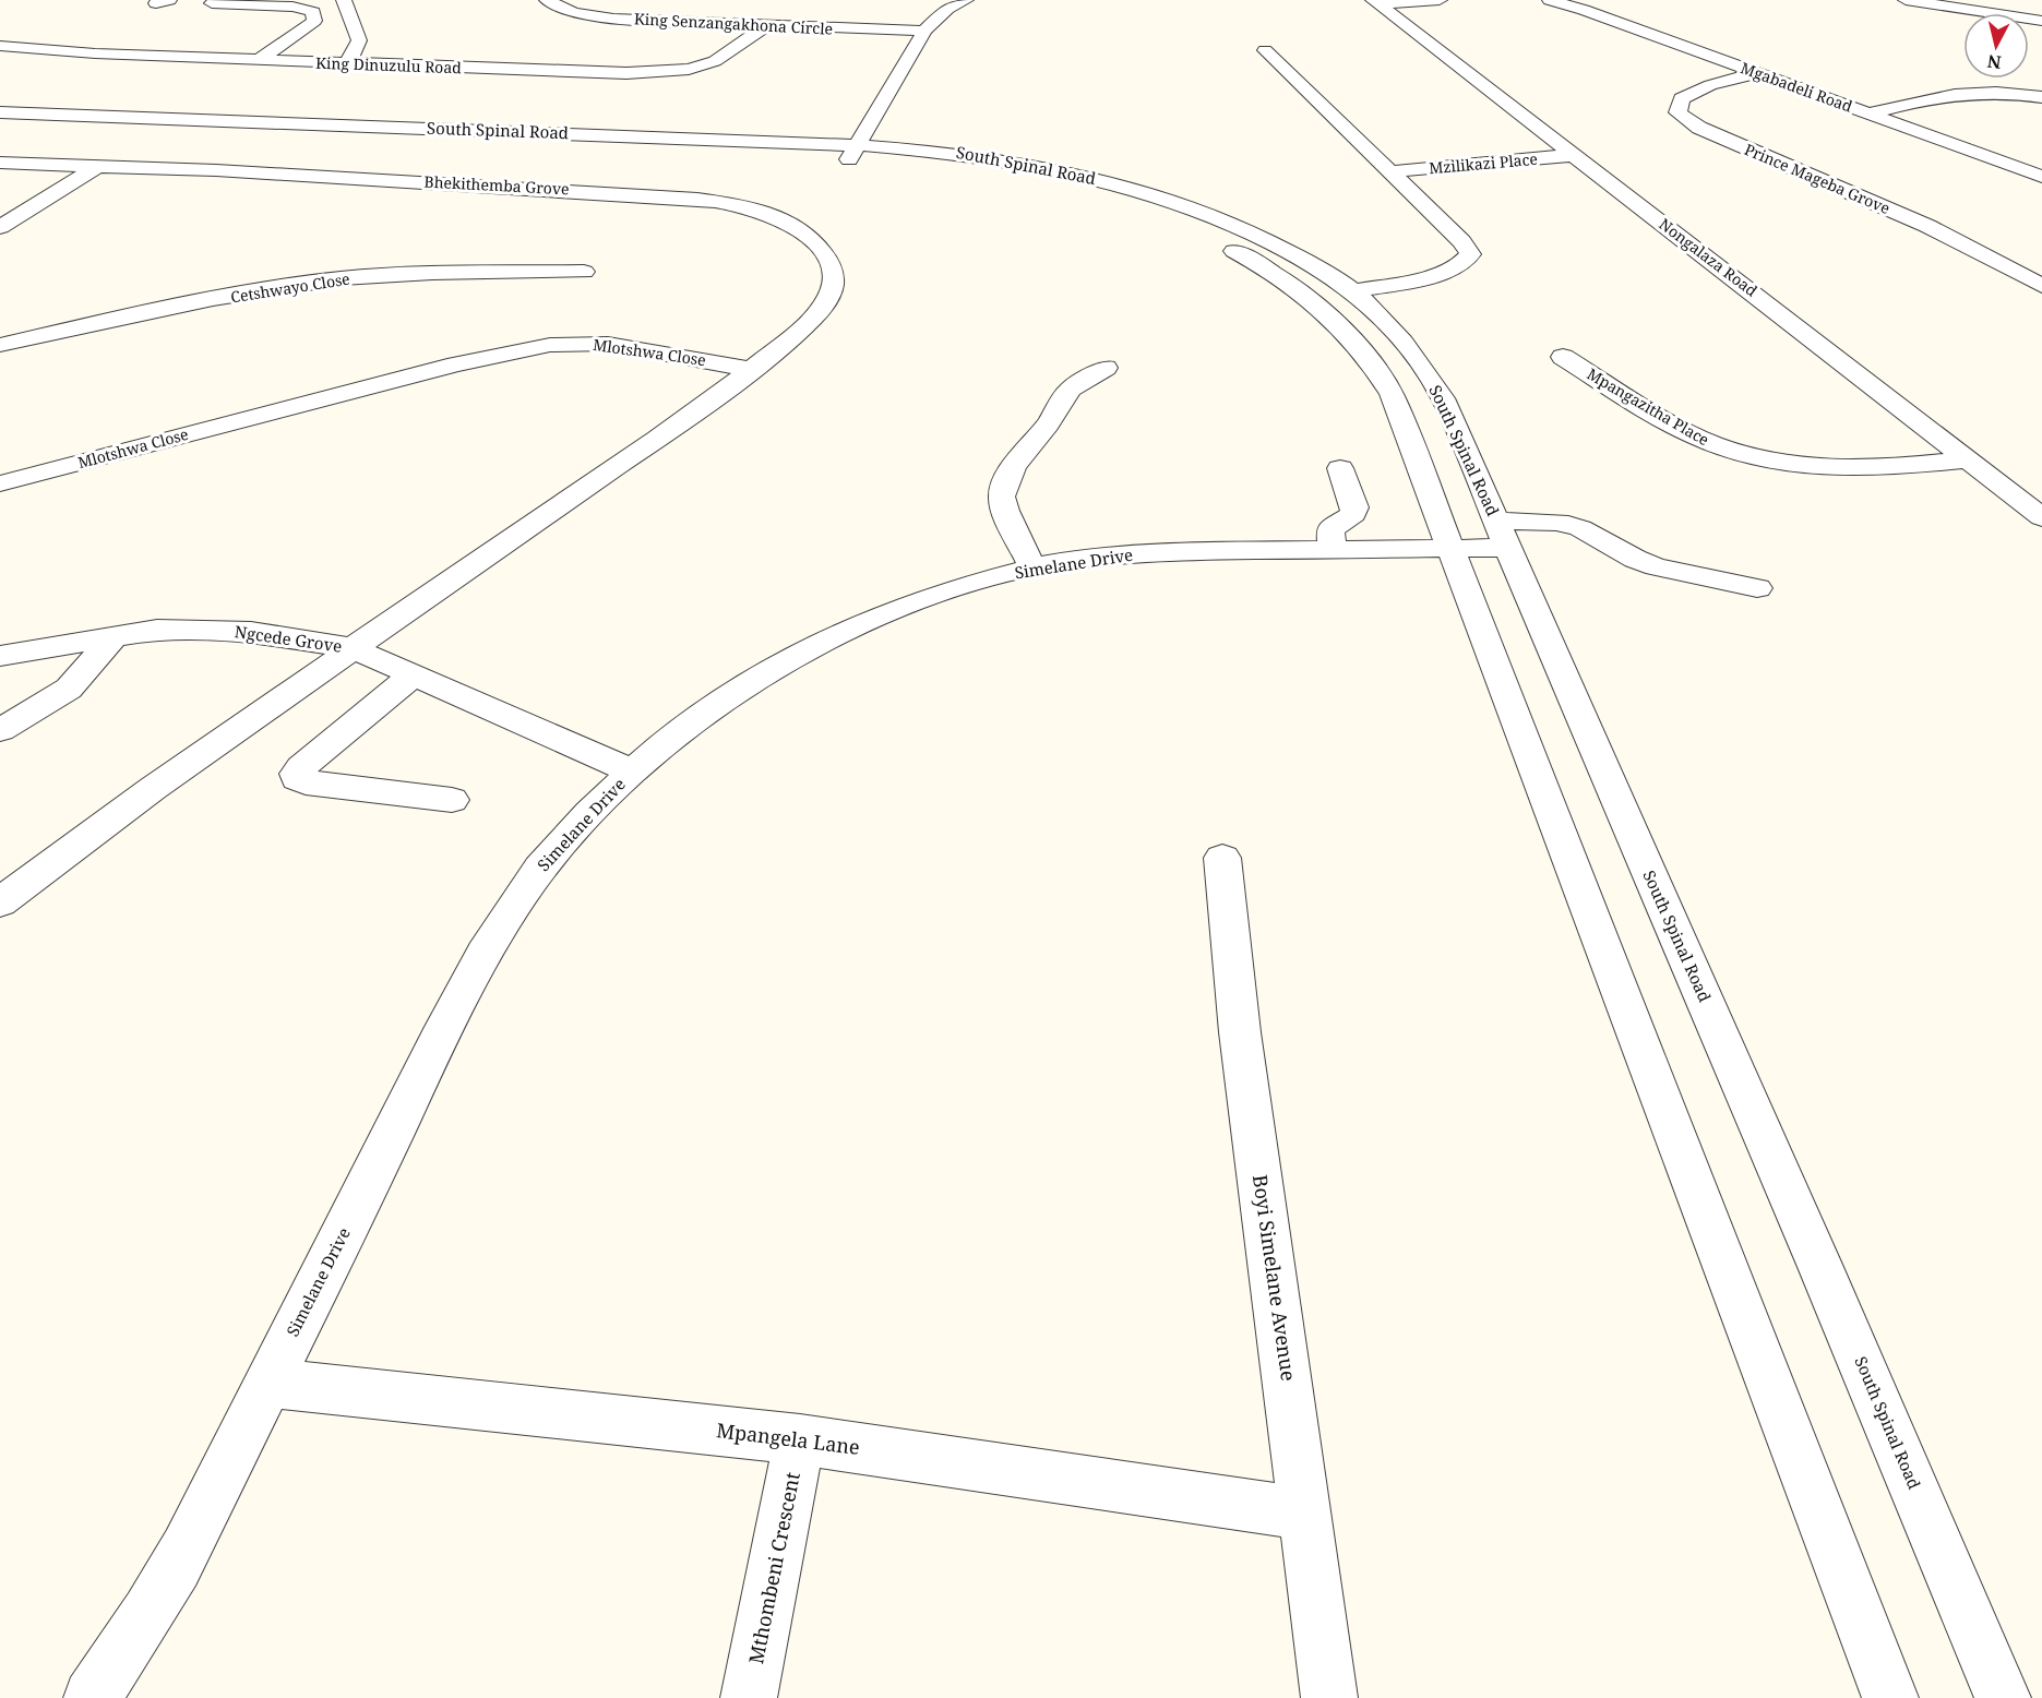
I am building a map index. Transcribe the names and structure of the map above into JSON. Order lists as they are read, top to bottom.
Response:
{
  "streets": {
    "street": [
      "King Senzangakhona Circle",
      "King Dinuzulu Road",
      "Mgabadeli Road",
      "South Spinal Road",
      "Mzilikazi Place",
      "Prince Mageba Grove",
      "Bhekithemba Grove",
      "Nongalaza Road",
      "Cetshwayo Close",
      "Mlotshwa Close",
      "Mpangazitha Place",
      "Simelane Drive",
      "Ngcede Grove",
      "Boyi Simelane Avenue",
      "Mpangela Lane",
      "Mthombeni Crescent"
    ]
  },
  "crossings": [
    ["King Senzangakhona Circle", "King Dinuzulu Road"],
    ["Mgabadeli Road", "Prince Mageba Grove"],
    ["South Spinal Road", "Mzilikazi Place"],
    ["South Spinal Road", "Simelane Drive"],
    ["Mzilikazi Place", "Nongalaza Road"],
    ["Bhekithemba Grove", "Mlotshwa Close"],
    ["Nongalaza Road", "Mpangazitha Place"],
    ["Simelane Drive", "Ngcede Grove"],
    ["Simelane Drive", "Mpangela Lane"],
    ["Boyi Simelane Avenue", "Mpangela Lane"],
    ["Mpangela Lane", "Mthombeni Crescent"]
  ],
  "north": "bottom"
}
